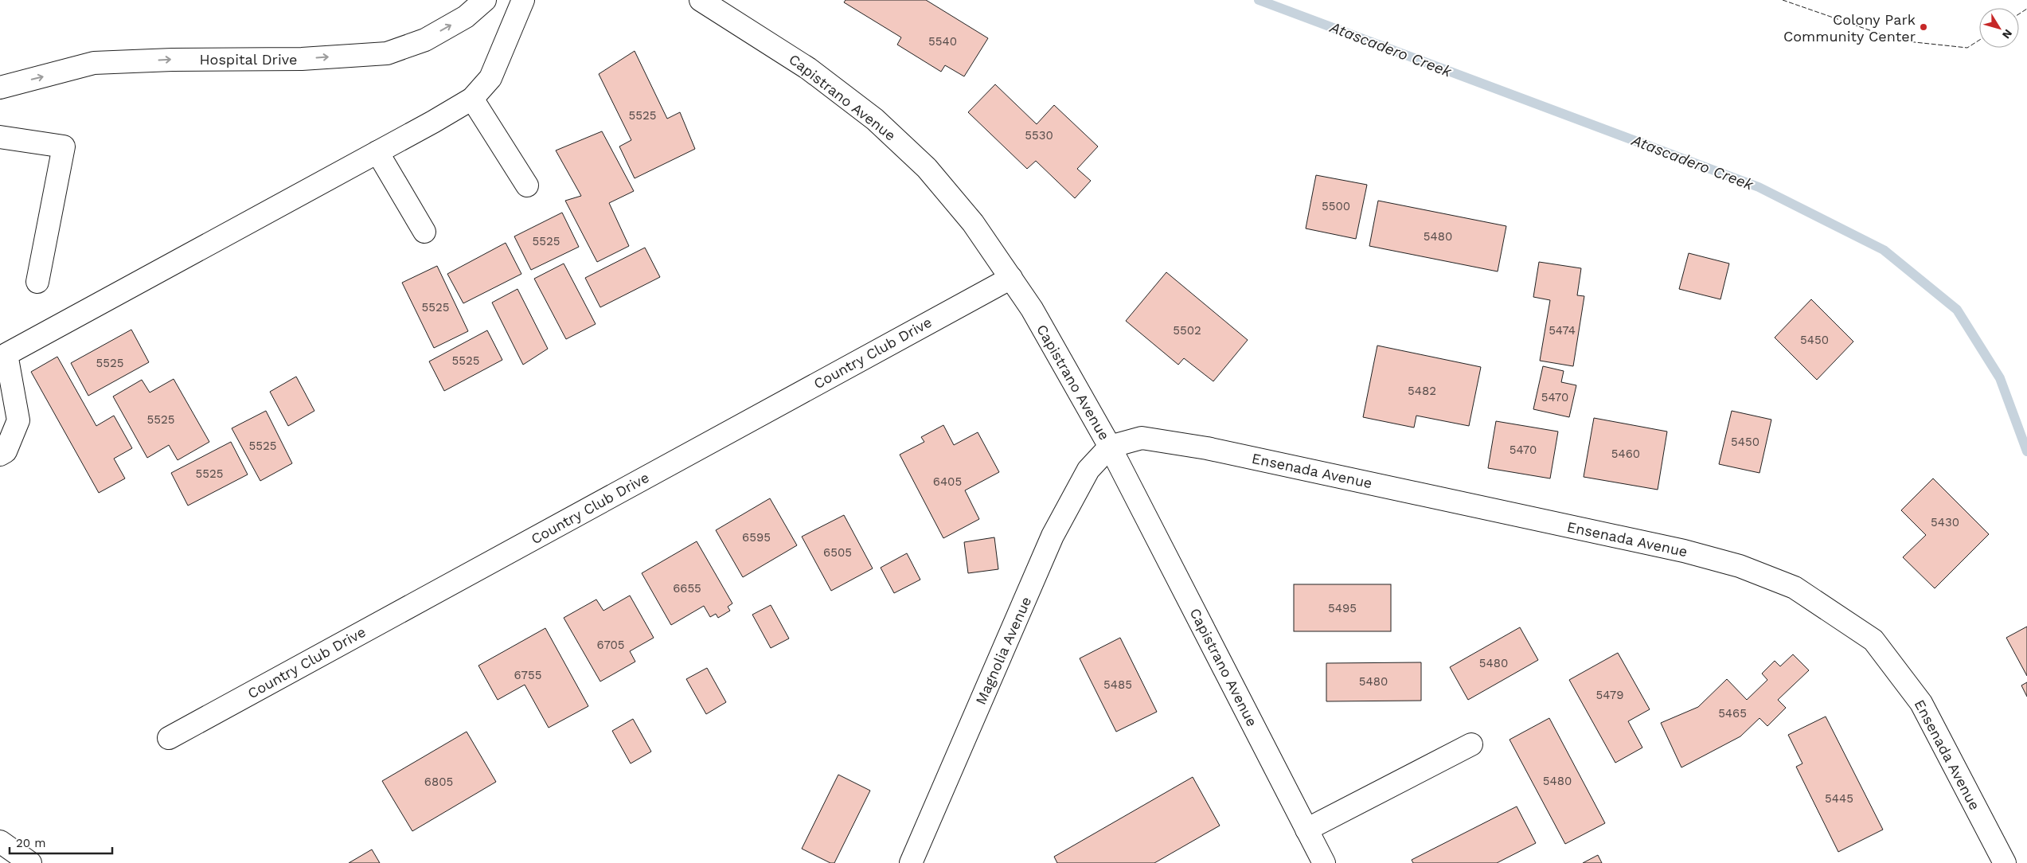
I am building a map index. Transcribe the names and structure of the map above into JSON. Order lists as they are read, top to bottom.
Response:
{
  "streets": {
    "street": [
      "Hospital Drive",
      "Capistrano Avenue",
      "Country Club Drive",
      "Ensenada Avenue",
      "Magnolia Avenue"
    ]
  },
  "crossings": [
    ["Capistrano Avenue", "Country Club Drive"],
    ["Capistrano Avenue", "Ensenada Avenue"],
    ["Capistrano Avenue", "Magnolia Avenue"],
    ["Ensenada Avenue", "Magnolia Avenue"]
  ],
  "one_way": ["Hospital Drive"],
  "water": ["Atascadero Creek"],
  "places": ["Colony Park Community Center"],
  "house_numbers": [
    "5540",
    "5525",
    "5530",
    "5500",
    "5480",
    "5525",
    "5525",
    "5502",
    "5474",
    "5450",
    "5525",
    "5525",
    "5482",
    "5470",
    "5525",
    "5450",
    "5525",
    "5470",
    "5460",
    "5525",
    "6405",
    "5430",
    "6595",
    "6505",
    "6655",
    "5495",
    "6705",
    "5480",
    "6755",
    "5480",
    "5485",
    "5479",
    "5465",
    "5480",
    "6805",
    "5445"
  ],
  "scale_bar": "20 m",
  "north": "bottom right"
}
